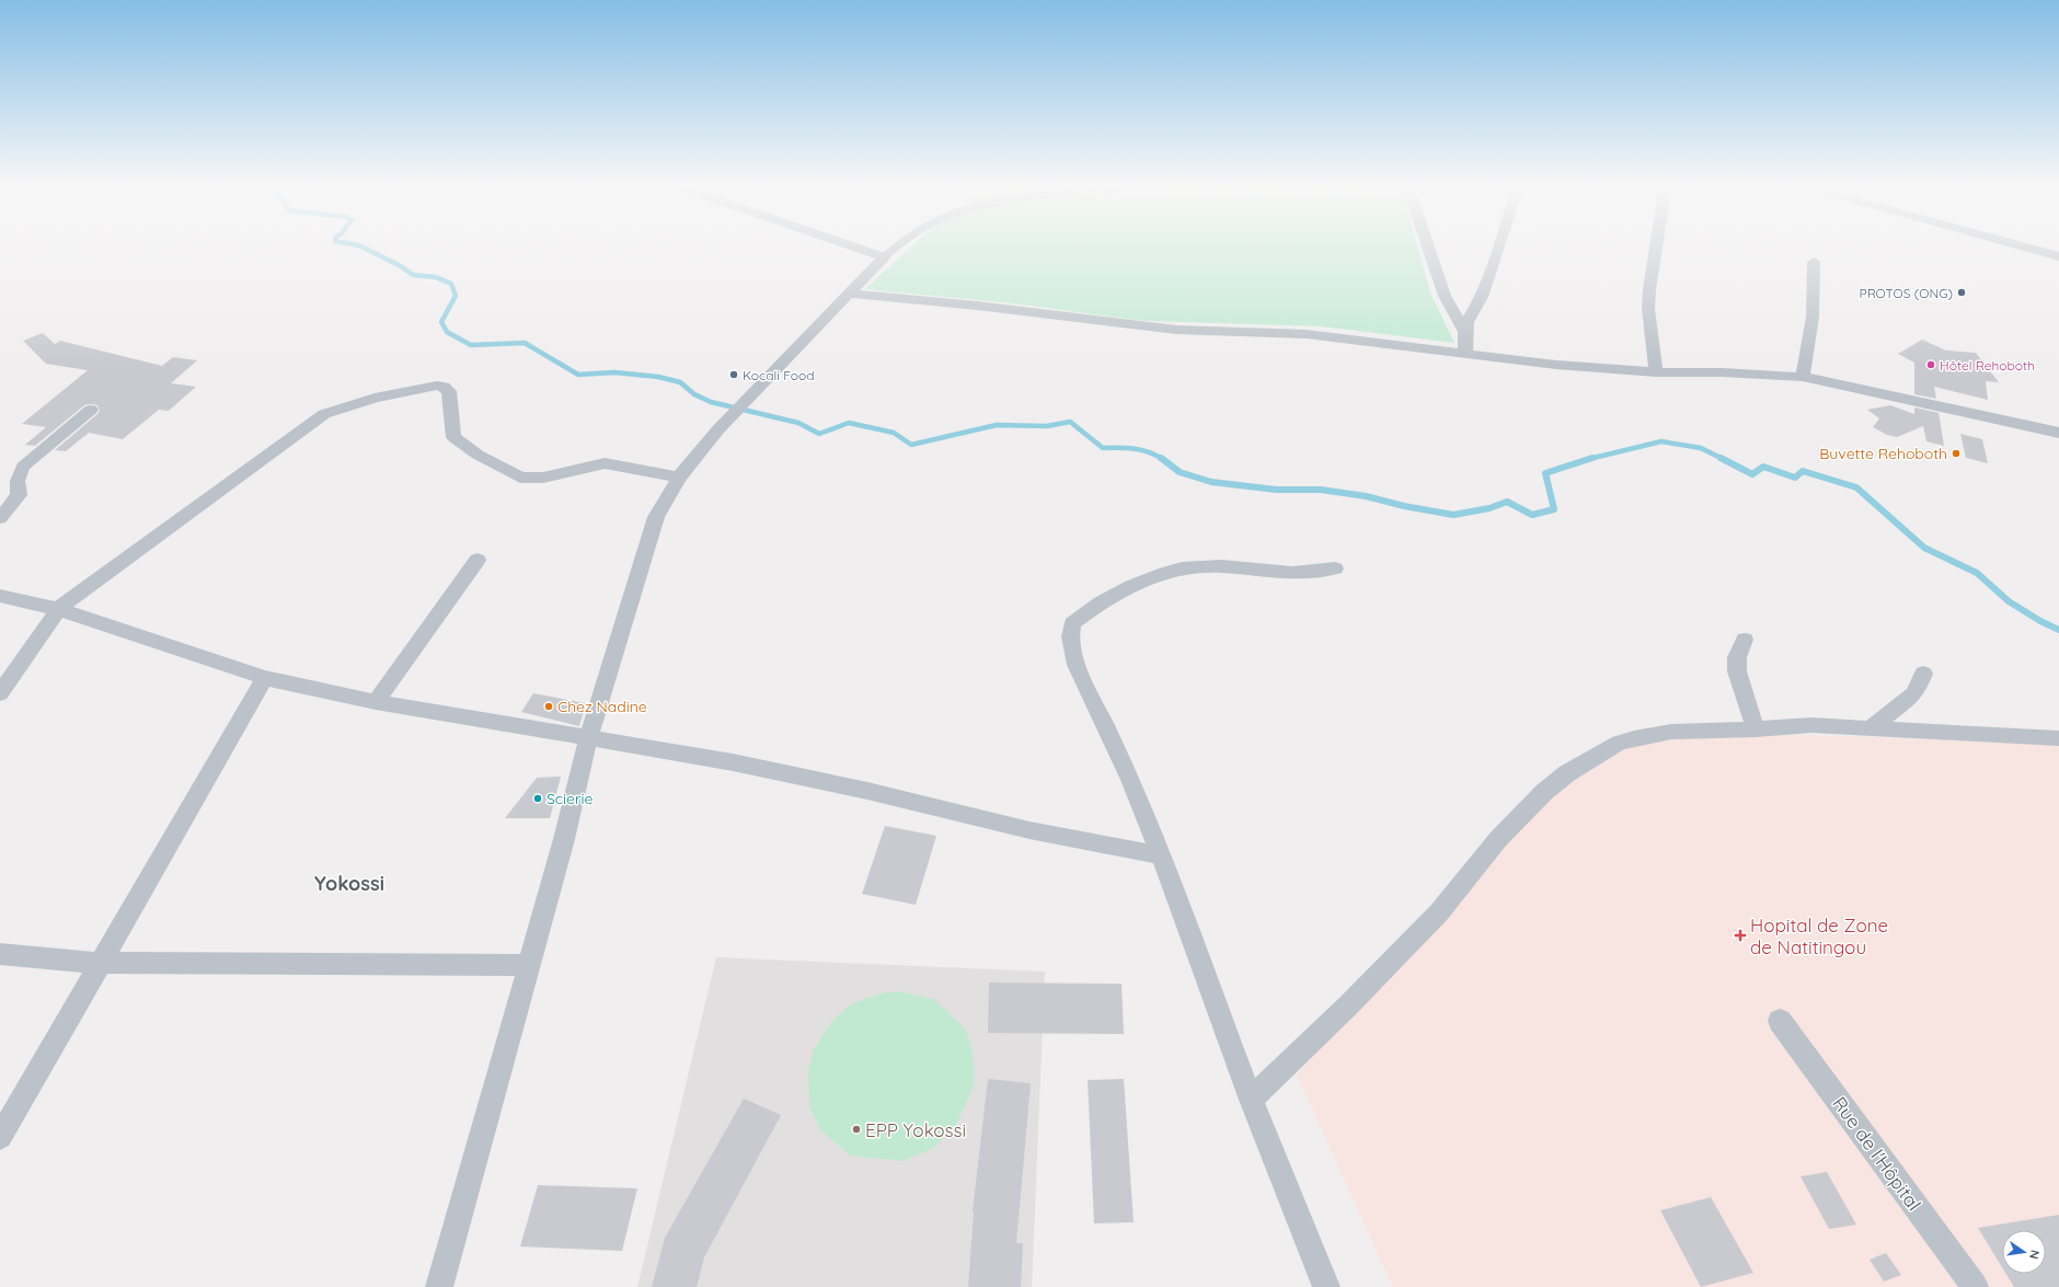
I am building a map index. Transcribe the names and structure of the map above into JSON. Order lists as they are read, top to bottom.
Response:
{
  "streets": {
    "street": ["Rue de l'Hôpital"]
  },
  "districts": ["Yokossi"],
  "places": {
    "other": [
      "PROTOS (ONG)",
      "Hôtel Rehoboth",
      "Kocali Food",
      "Buvette Rehoboth",
      "Chez Nadine",
      "Scierie",
      "EPP Yokossi"
    ],
    "health": ["Hopital de Zone de Natitingou"]
  },
  "north": "right"
}
